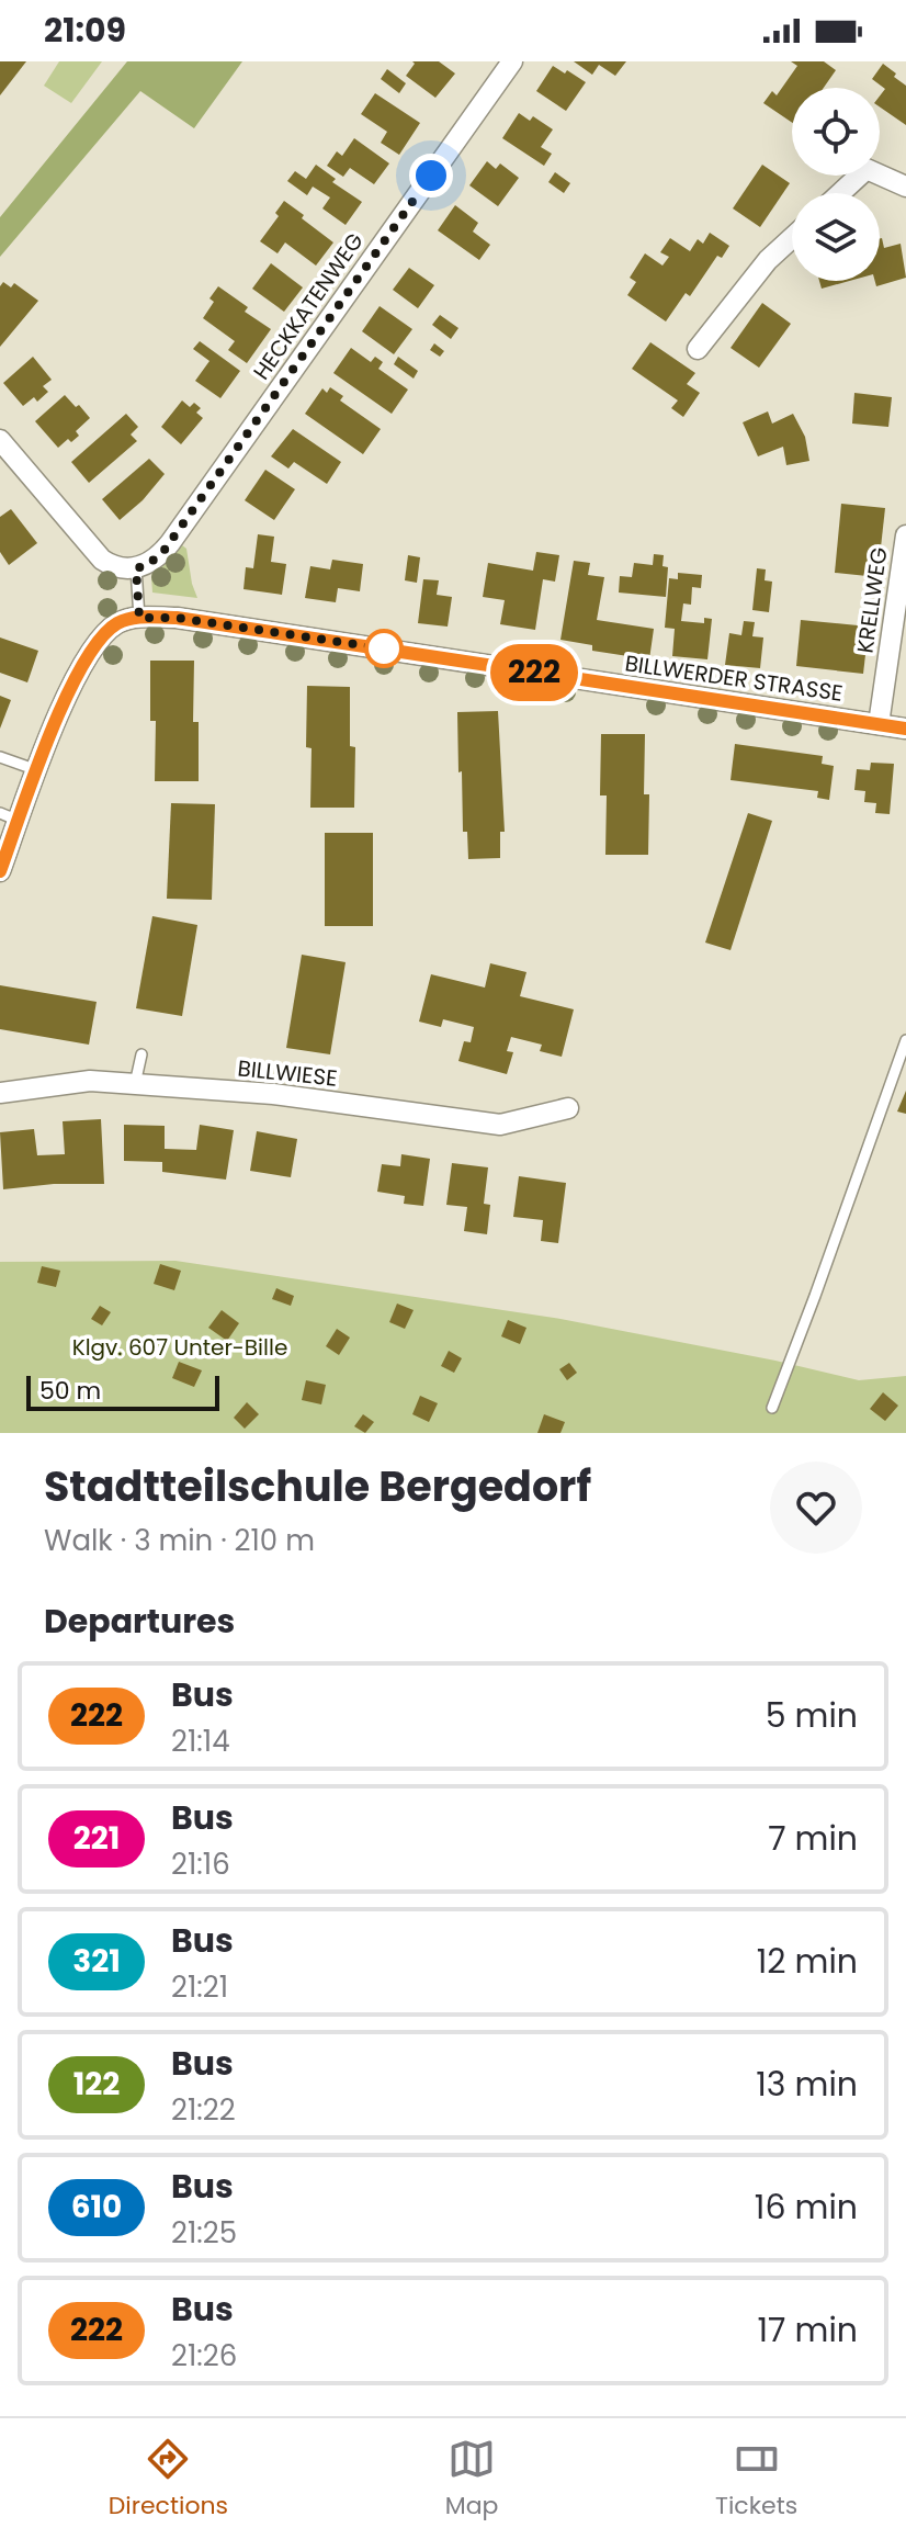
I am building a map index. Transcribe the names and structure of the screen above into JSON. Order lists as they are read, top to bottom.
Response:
{
  "streets": {
    "street": [
      "HECKKATENWEG",
      "KRELLWEG",
      "BILLWERDER STRASSE",
      "BILLWIESE"
    ]
  },
  "crossings": [
    ["KRELLWEG", "BILLWERDER STRASSE"]
  ],
  "parks": ["Klgv. 607 Unter-Bille"],
  "lines": ["bus line 222"],
  "scale_bar": "50 m",
  "page": {
    "status": "21:09",
    "on_map": "222",
    "scale": "50 m",
    "heading": [
      ["Stadtteilschule Bergedorf", "Walk · 3 min · 210 m"],
      "Departures"
    ],
    "list": [
      {
        "mark": "222",
        "name": "Bus",
        "note": "21:14",
        "value": "5 min"
      },
      {
        "mark": "221",
        "name": "Bus",
        "note": "21:16",
        "value": "7 min"
      },
      {
        "mark": "321",
        "name": "Bus",
        "note": "21:21",
        "value": "12 min"
      },
      {
        "mark": "122",
        "name": "Bus",
        "note": "21:22",
        "value": "13 min"
      },
      {
        "mark": "610",
        "name": "Bus",
        "note": "21:25",
        "value": "16 min"
      },
      {
        "mark": "222",
        "name": "Bus",
        "note": "21:26",
        "value": "17 min"
      }
    ],
    "tabs": ["Directions", "Map", "Tickets"]
  }
}
